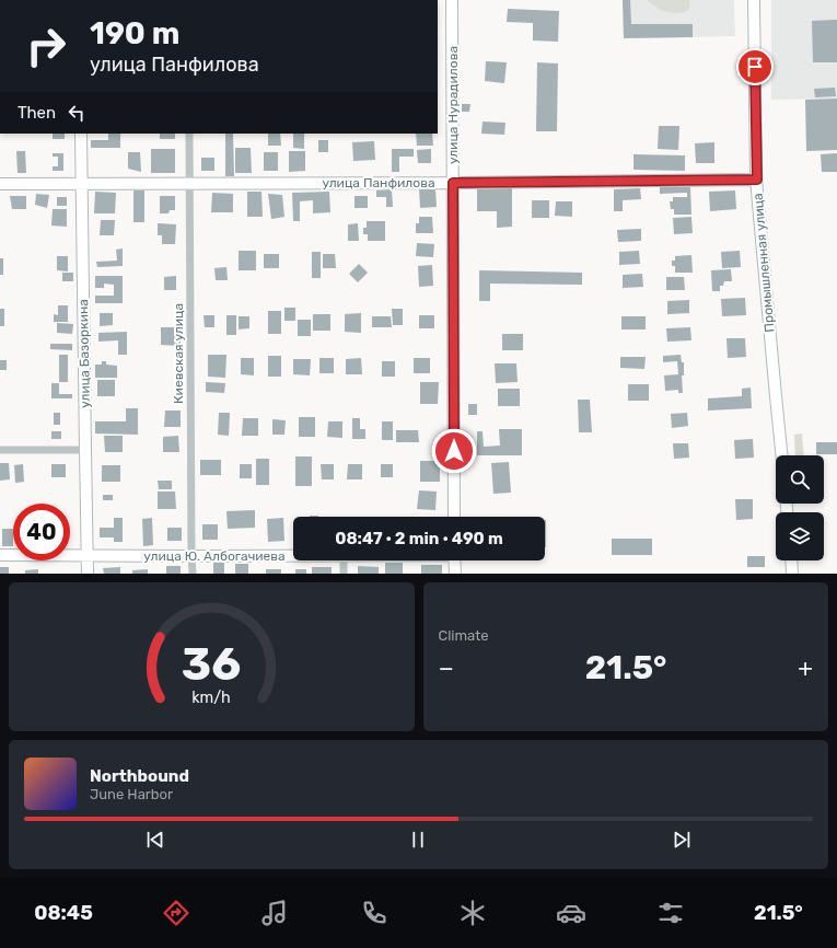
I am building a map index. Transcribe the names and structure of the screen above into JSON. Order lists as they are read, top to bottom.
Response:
{
  "streets": {
    "street": [
      "улица Нурадилова",
      "улица Панфилова",
      "Промышленная улица",
      "улица Базоркина",
      "Киевская улица",
      "улица Ю. Албогачиева"
    ]
  },
  "crossings": [
    ["улица Нурадилова", "улица Панфилова"],
    ["улица Панфилова", "Промышленная улица"],
    ["улица Панфилова", "улица Базоркина"],
    ["улица Панфилова", "Киевская улица"],
    ["улица Базоркина", "улица Ю. Албогачиева"],
    ["Киевская улица", "улица Ю. Албогачиева"]
  ],
  "page": {
    "turn": ["190 m", "улица Панфилова"],
    "then": "Then",
    "limit": "40",
    "trip": "08:47 · 2 min · 490 m",
    "tile": "Climate",
    "heat": ["−", "21.5°", "+"],
    "song": ["Northbound", "June Harbor"],
    "tabs": ["08:45", "21.5°"],
    "gauge": ["36", "km/h"]
  }
}
